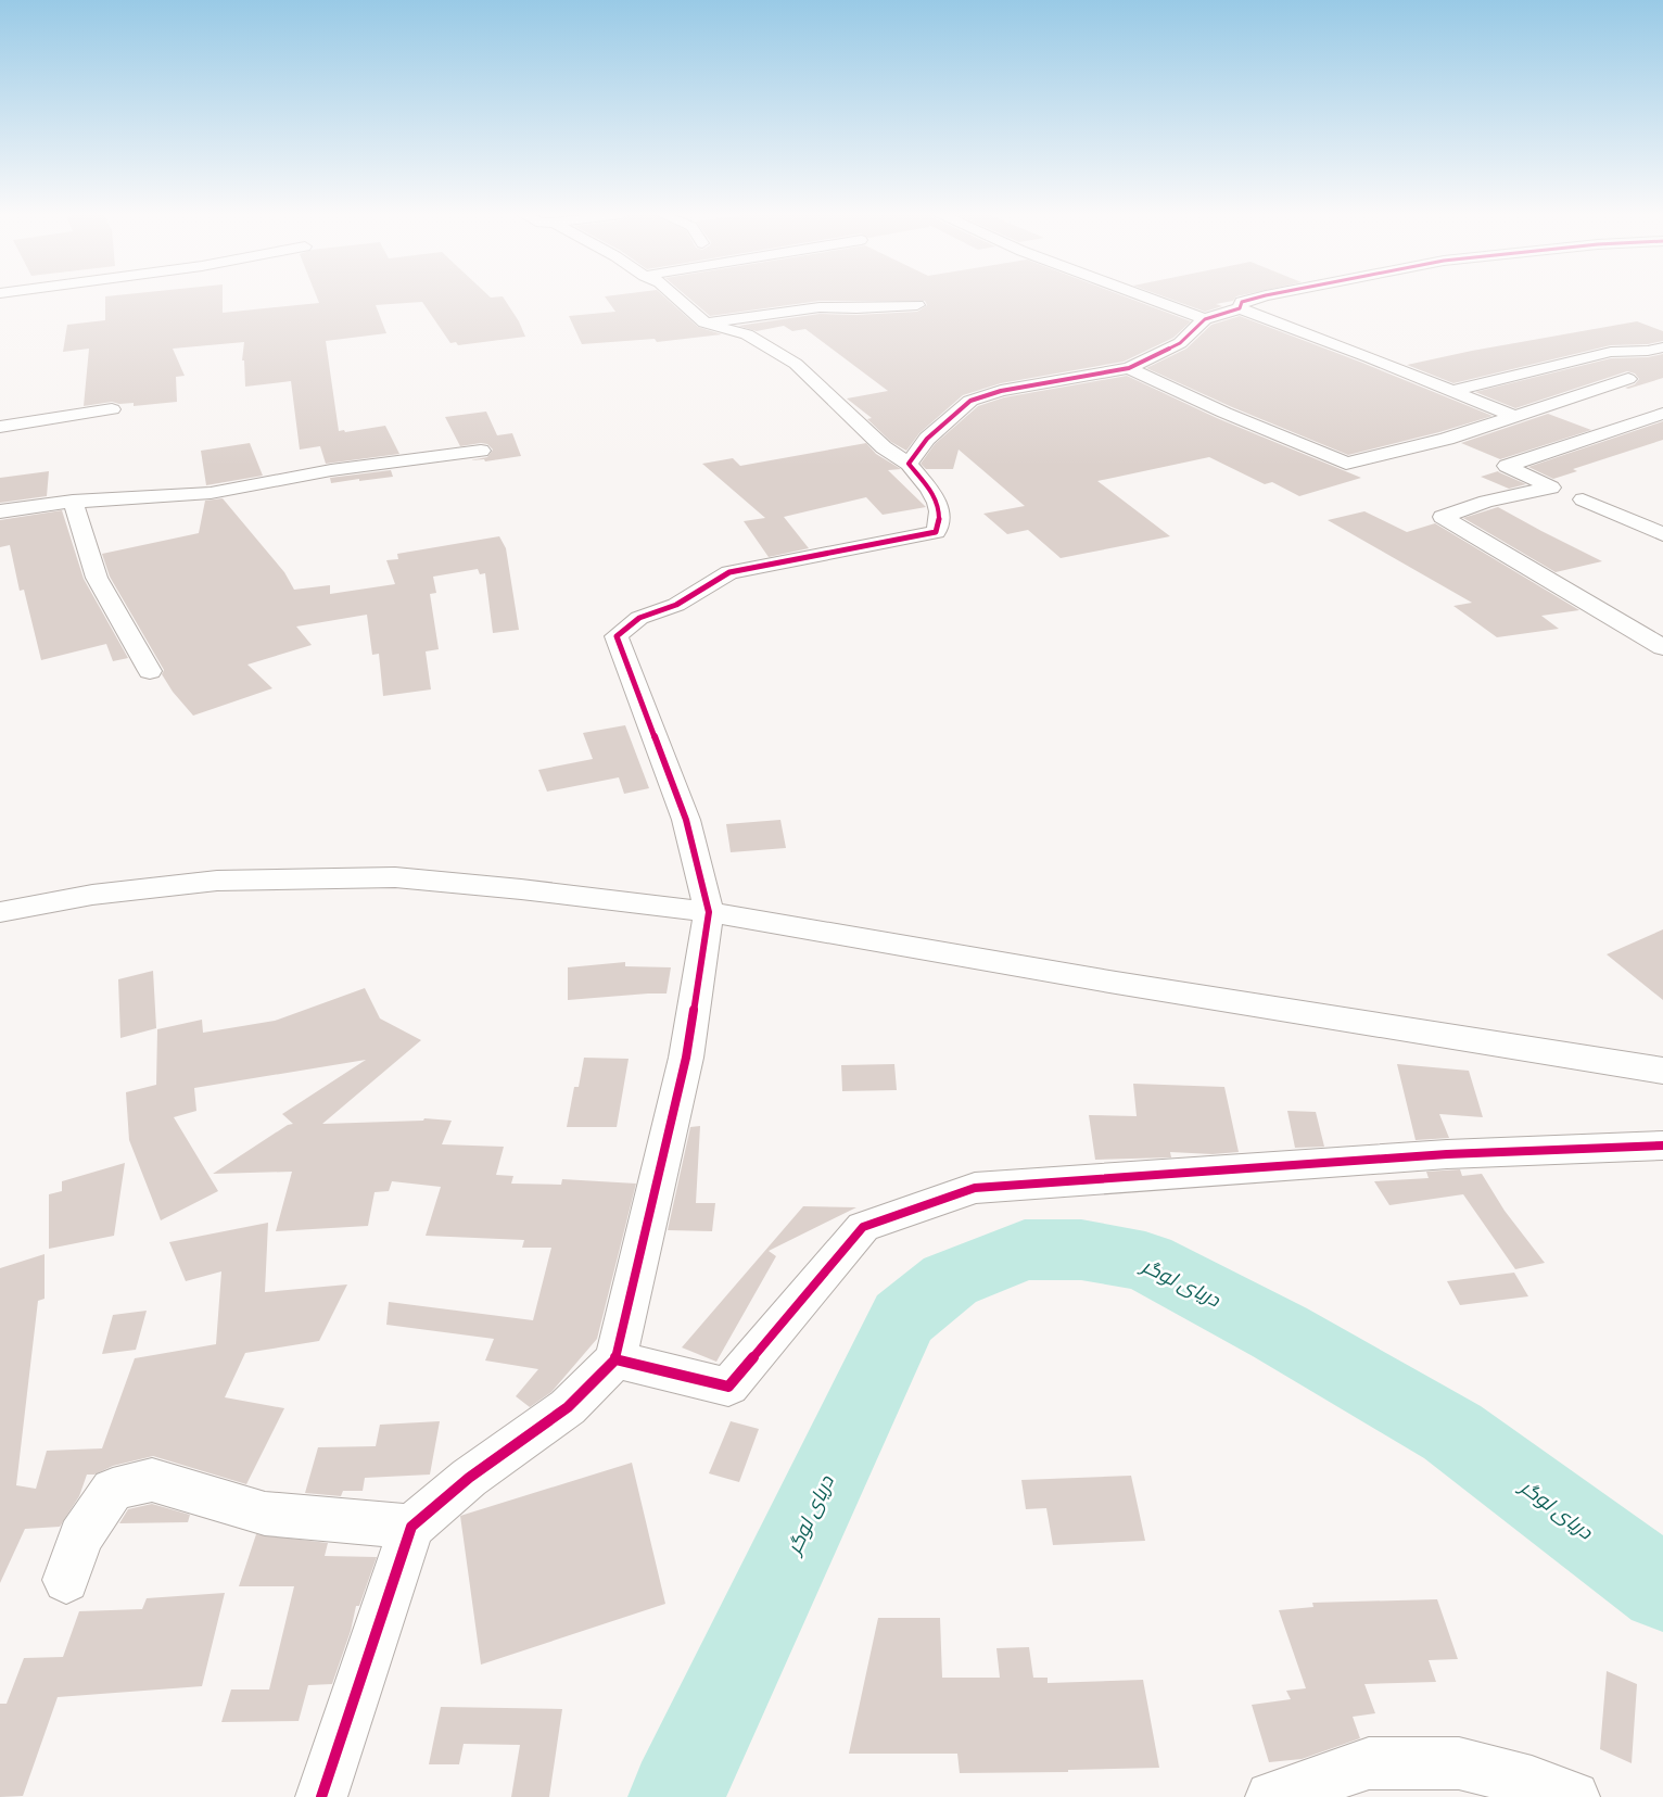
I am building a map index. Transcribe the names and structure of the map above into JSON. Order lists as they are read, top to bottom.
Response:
{
  "water": ["دریای لوگر"]
}
